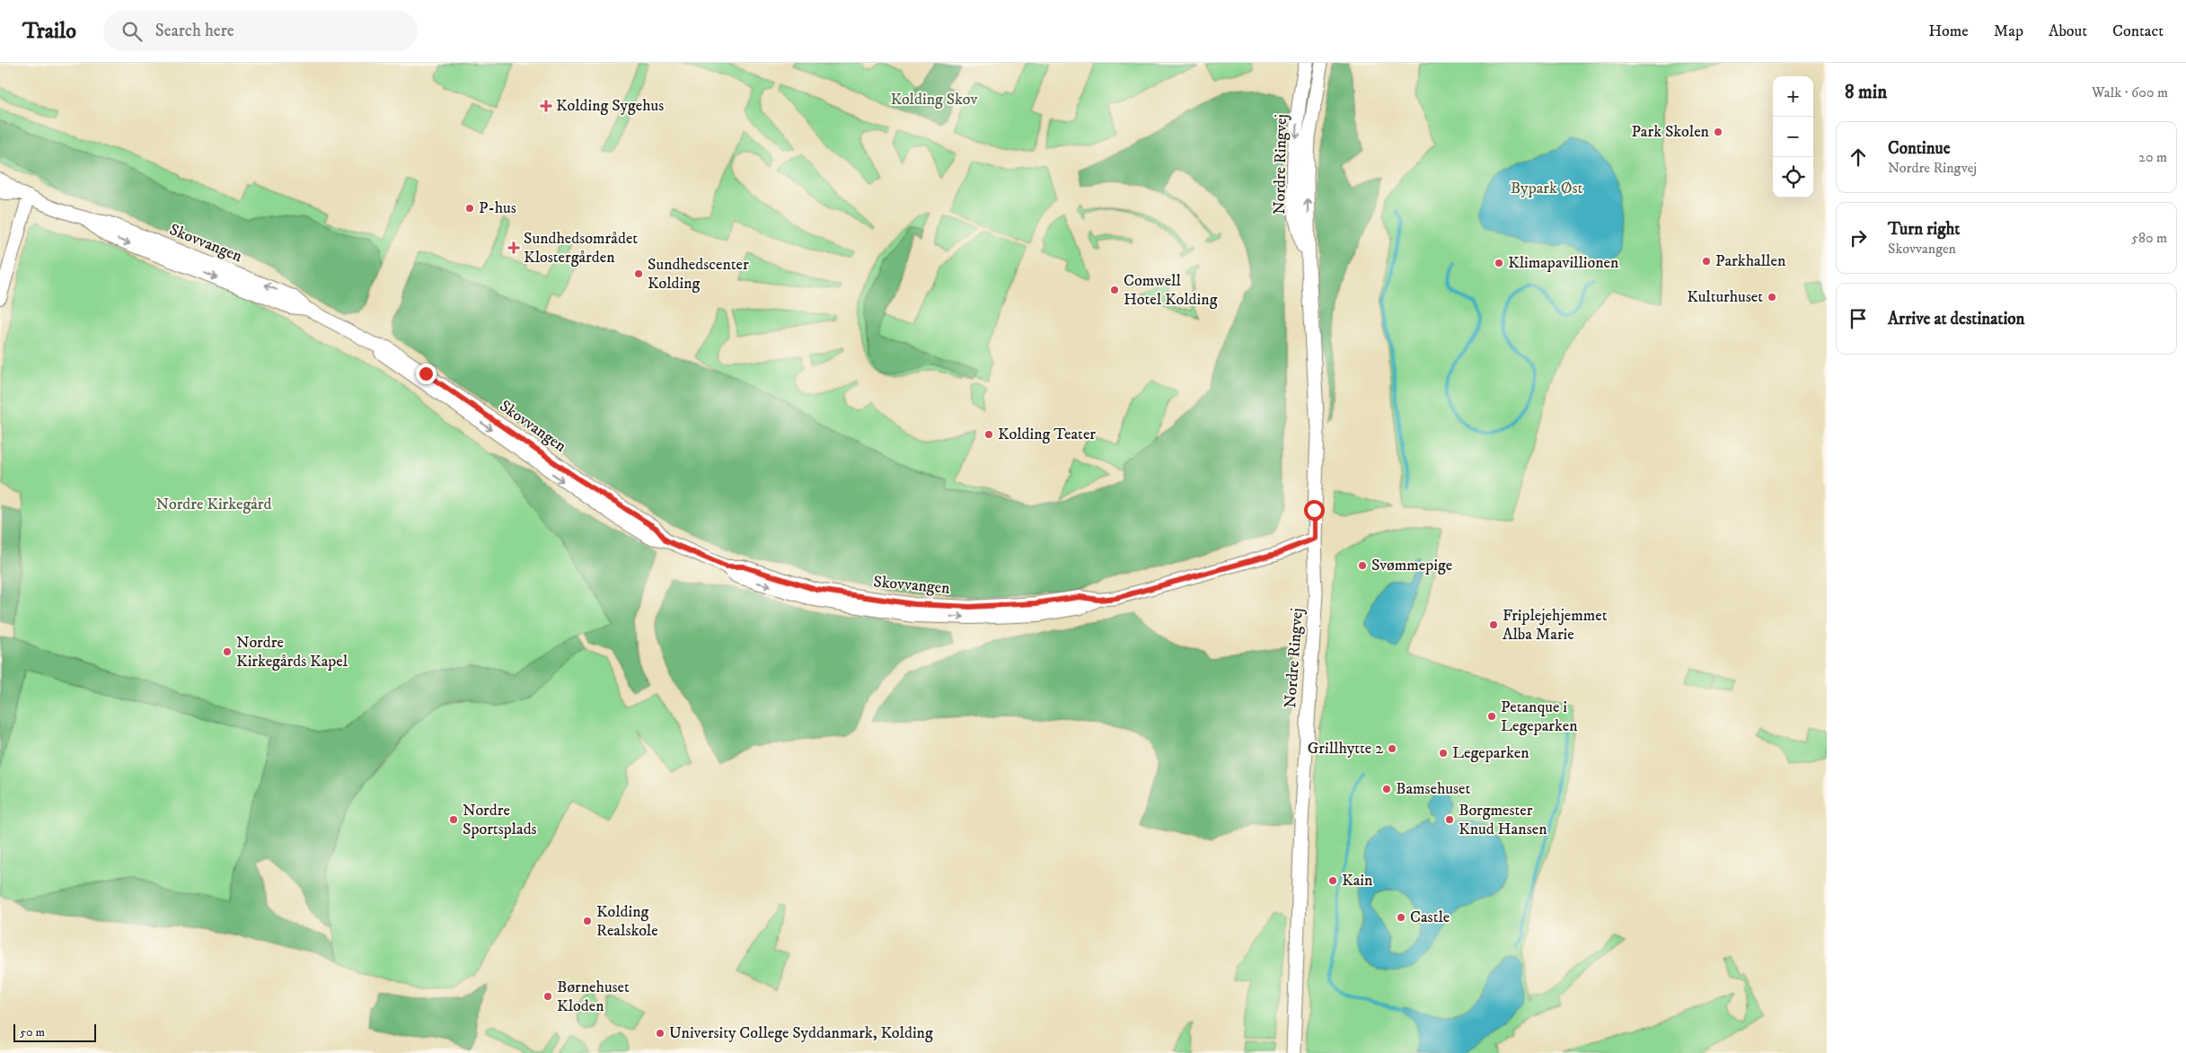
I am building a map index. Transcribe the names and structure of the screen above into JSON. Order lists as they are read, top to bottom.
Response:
{
  "streets": {
    "main road": ["Nordre Ringvej"],
    "street": ["Skovvangen"]
  },
  "crossings": [
    ["Nordre Ringvej", "Skovvangen"]
  ],
  "parks": ["Kolding Skov", "Bypark Øst", "Nordre Kirkegård"],
  "places": {
    "health": ["Kolding Sygehus", "Sundhedsområdet Klostergården"],
    "other": [
      "Park Skolen",
      "P-hus",
      "Parkhallen",
      "Klimapavillionen",
      "Sundhedscenter Kolding",
      "Comwell Hotel Kolding",
      "Kulturhuset",
      "Kolding Teater",
      "Svømmepige",
      "Friplejehjemmet Alba Marie",
      "Nordre Kirkegårds Kapel",
      "Petanque i Legeparken",
      "Grillhytte 2",
      "Legeparken",
      "Bamsehuset",
      "Nordre Sportsplads",
      "Borgmester Knud Hansen",
      "Kain",
      "Castle",
      "Kolding Realskole",
      "Børnehuset Kloden",
      "University College Syddanmark, Kolding"
    ]
  },
  "scale_bar": "50 m",
  "page": {
    "header": "Trailo",
    "search": "Search here",
    "nav": [
      "Home",
      "Map",
      "About",
      "Contact"
    ],
    "heading": ["8 min", "Walk · 600 m"],
    "map_buttons": ["+", "−"],
    "list": [
      ["Continue", "Nordre Ringvej", "20 m"],
      ["Turn right", "Skovvangen", "580 m"],
      "Arrive at destination"
    ],
    "scale": "50 m"
  }
}
